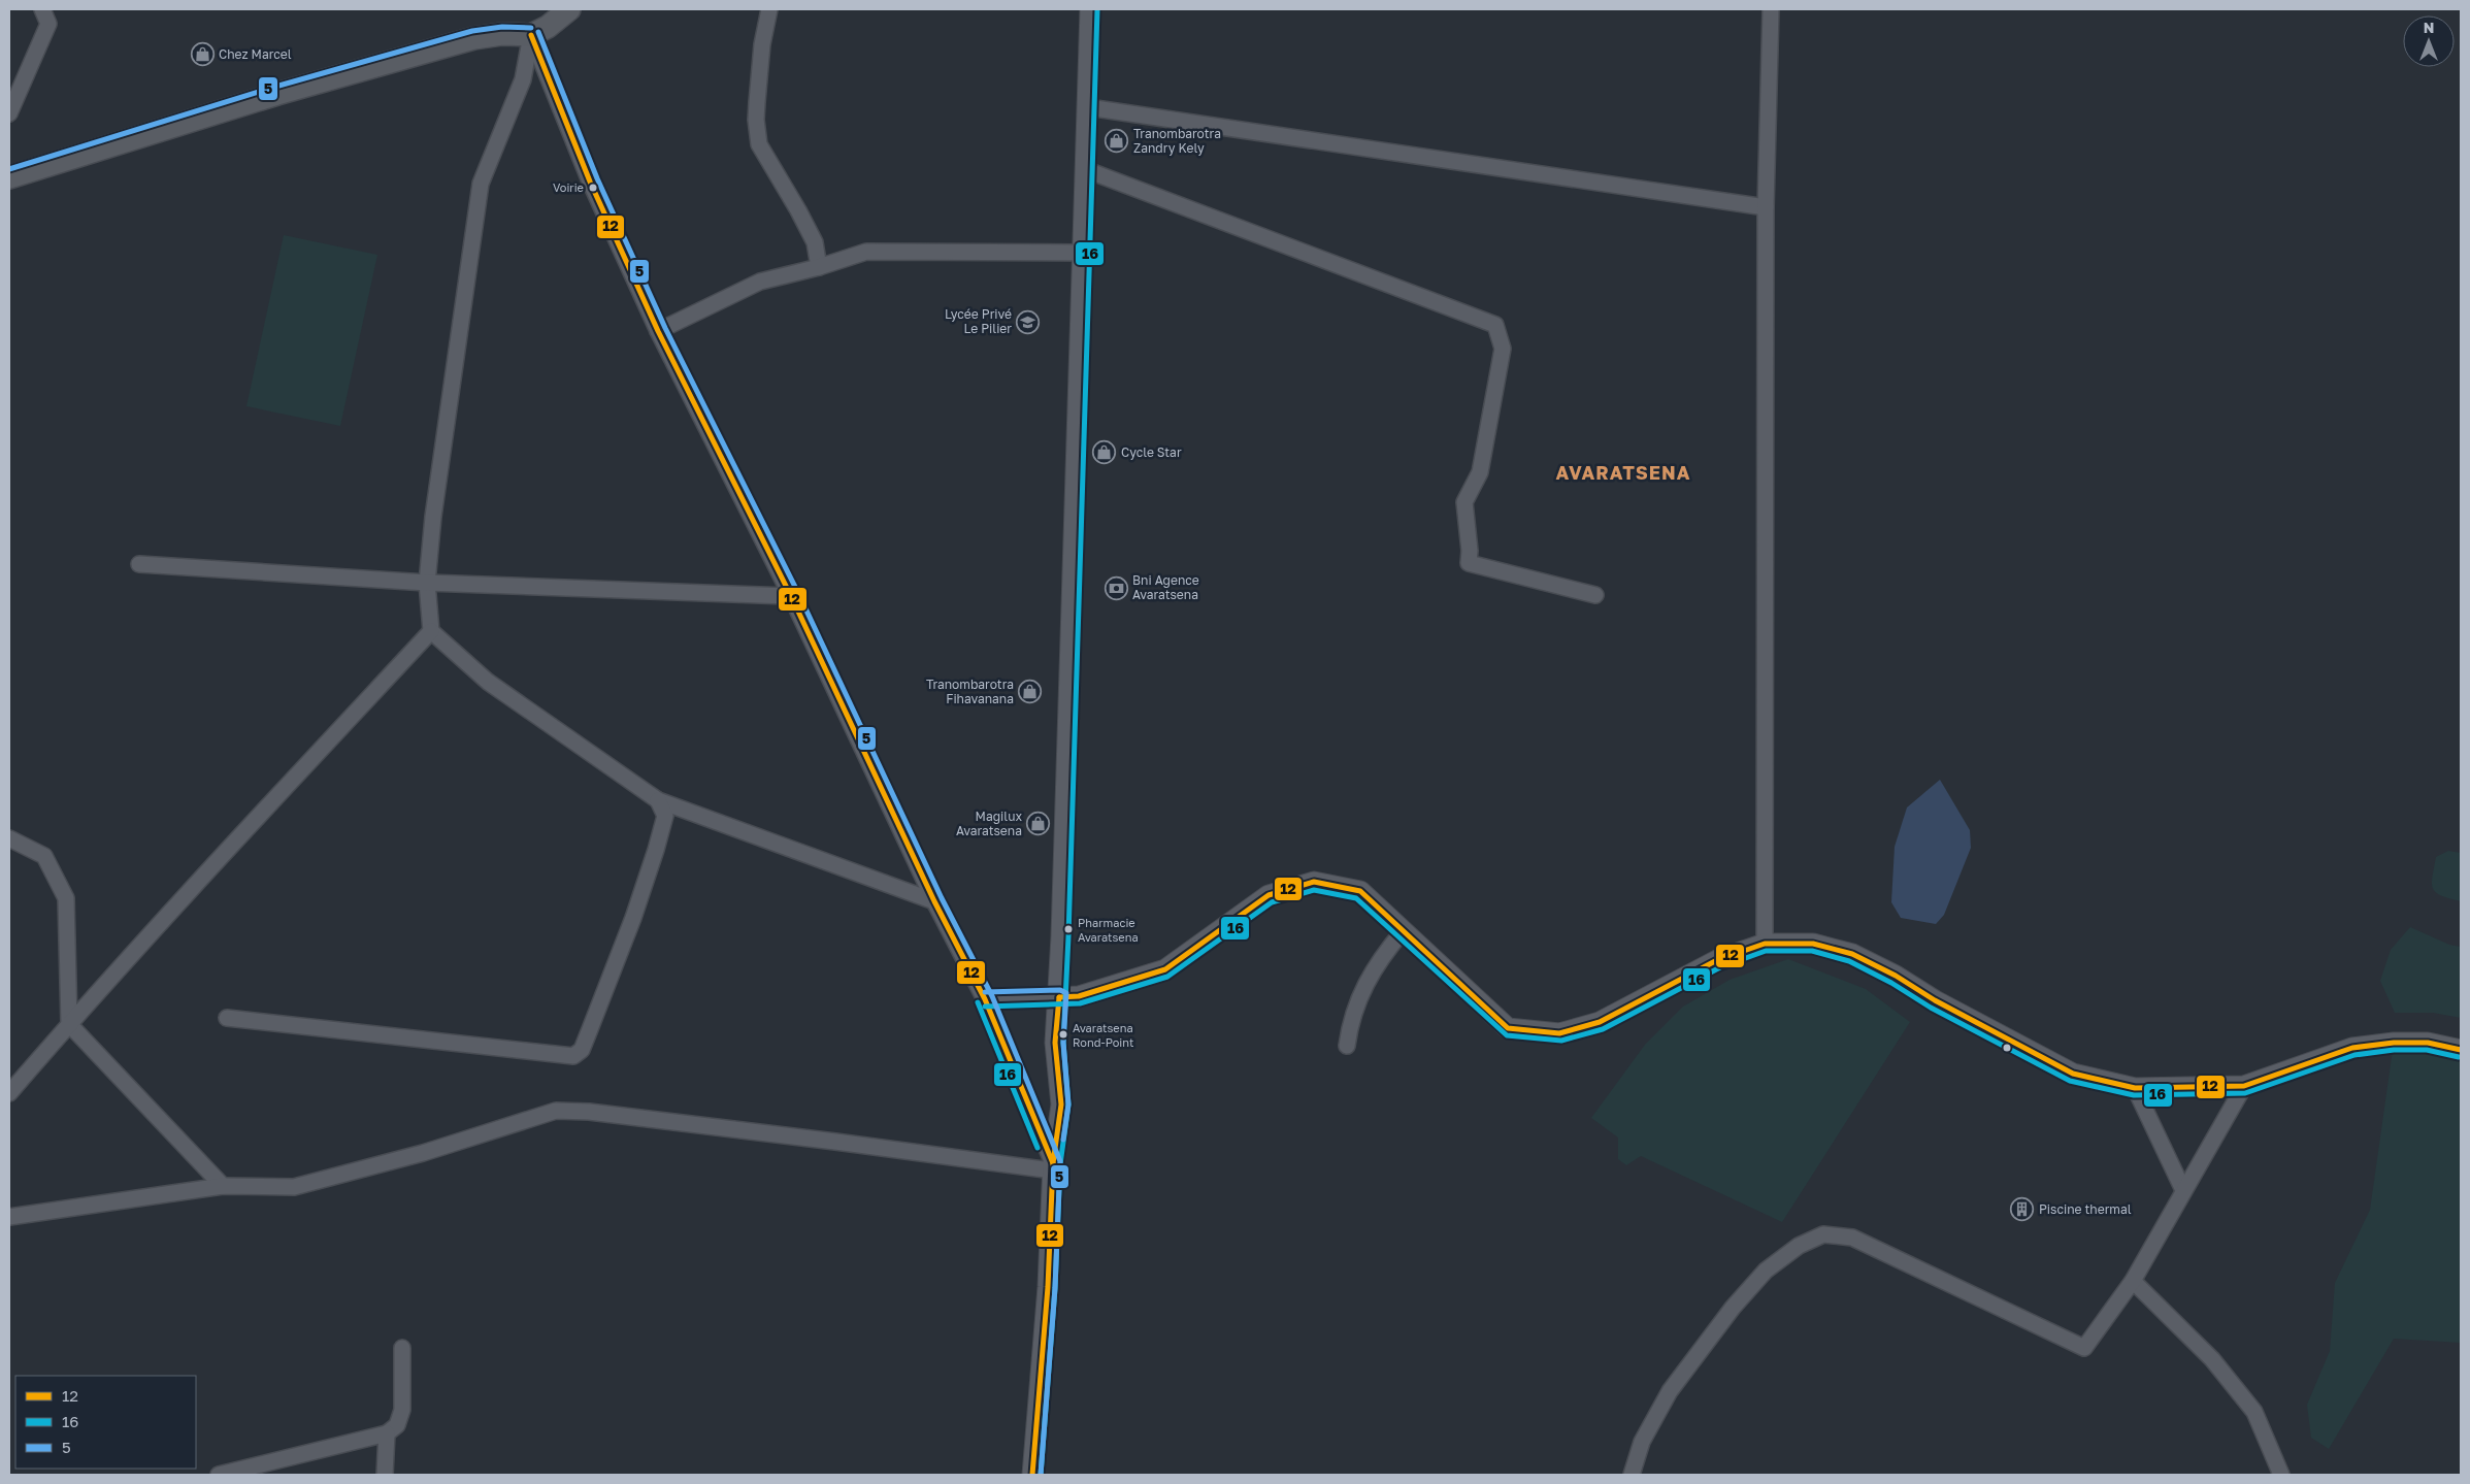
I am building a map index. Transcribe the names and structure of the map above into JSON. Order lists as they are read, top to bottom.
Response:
{
  "districts": ["AVARATSENA"],
  "places": {
    "shop": [
      "Chez Marcel",
      "Tranombarotra Zandry Kely",
      "Cycle Star",
      "Tranombarotra Fihavanana",
      "Magilux Avaratsena"
    ],
    "other": ["Voirie", "Pharmacie Avaratsena", "Avaratsena Rond-Point"],
    "school or university": ["Lycée Privé Le Pilier"],
    "bank": ["Bni Agence Avaratsena"],
    "building": ["Piscine thermal"]
  },
  "lines": ["transit line 16", "transit line 5", "transit line 12"],
  "legend": ["12", "16", "5"],
  "north": "top"
}
